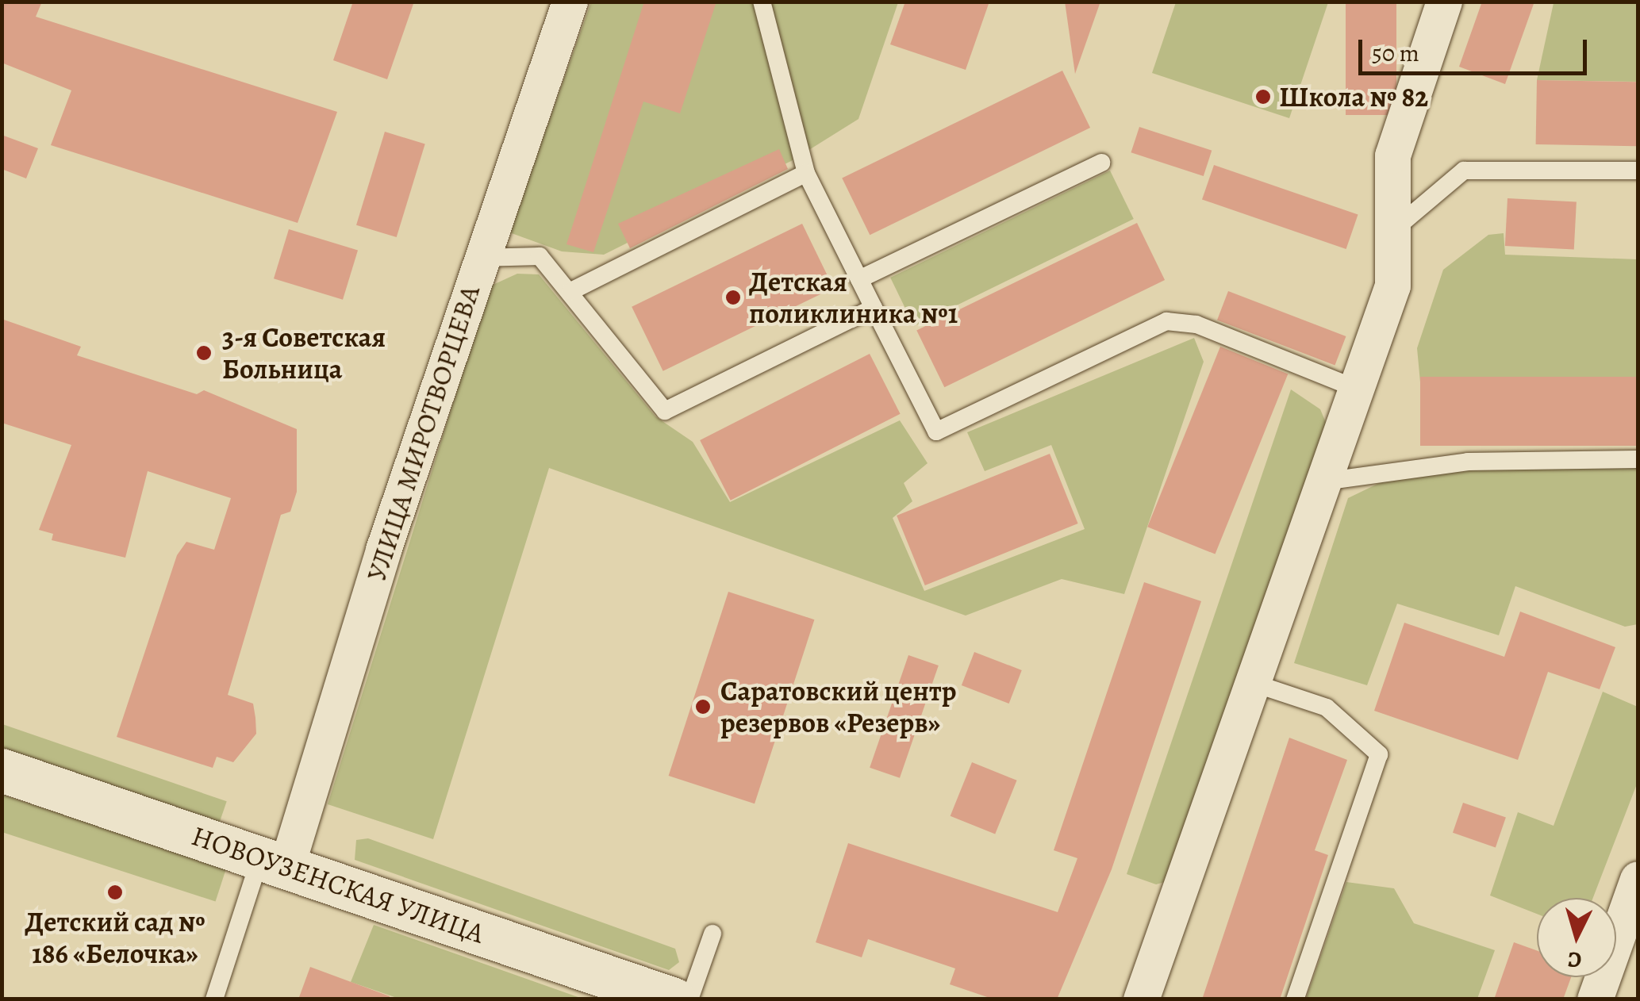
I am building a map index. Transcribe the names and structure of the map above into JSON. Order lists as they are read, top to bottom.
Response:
{
  "streets": {
    "main road": ["НОВОУЗЕНСКАЯ УЛИЦА"],
    "street": ["УЛИЦА МИРОТВОРЦЕВА"]
  },
  "crossings": [
    ["УЛИЦА МИРОТВОРЦЕВА", "НОВОУЗЕНСКАЯ УЛИЦА"]
  ],
  "places": [
    "Школа № 82",
    "Детская поликлиника №1",
    "3-я Советская Больница",
    "Саратовский центр резервов «Резерв»",
    "Детский сад № 186 «Белочка»"
  ],
  "scale_bar": "50 m",
  "north": "bottom"
}
